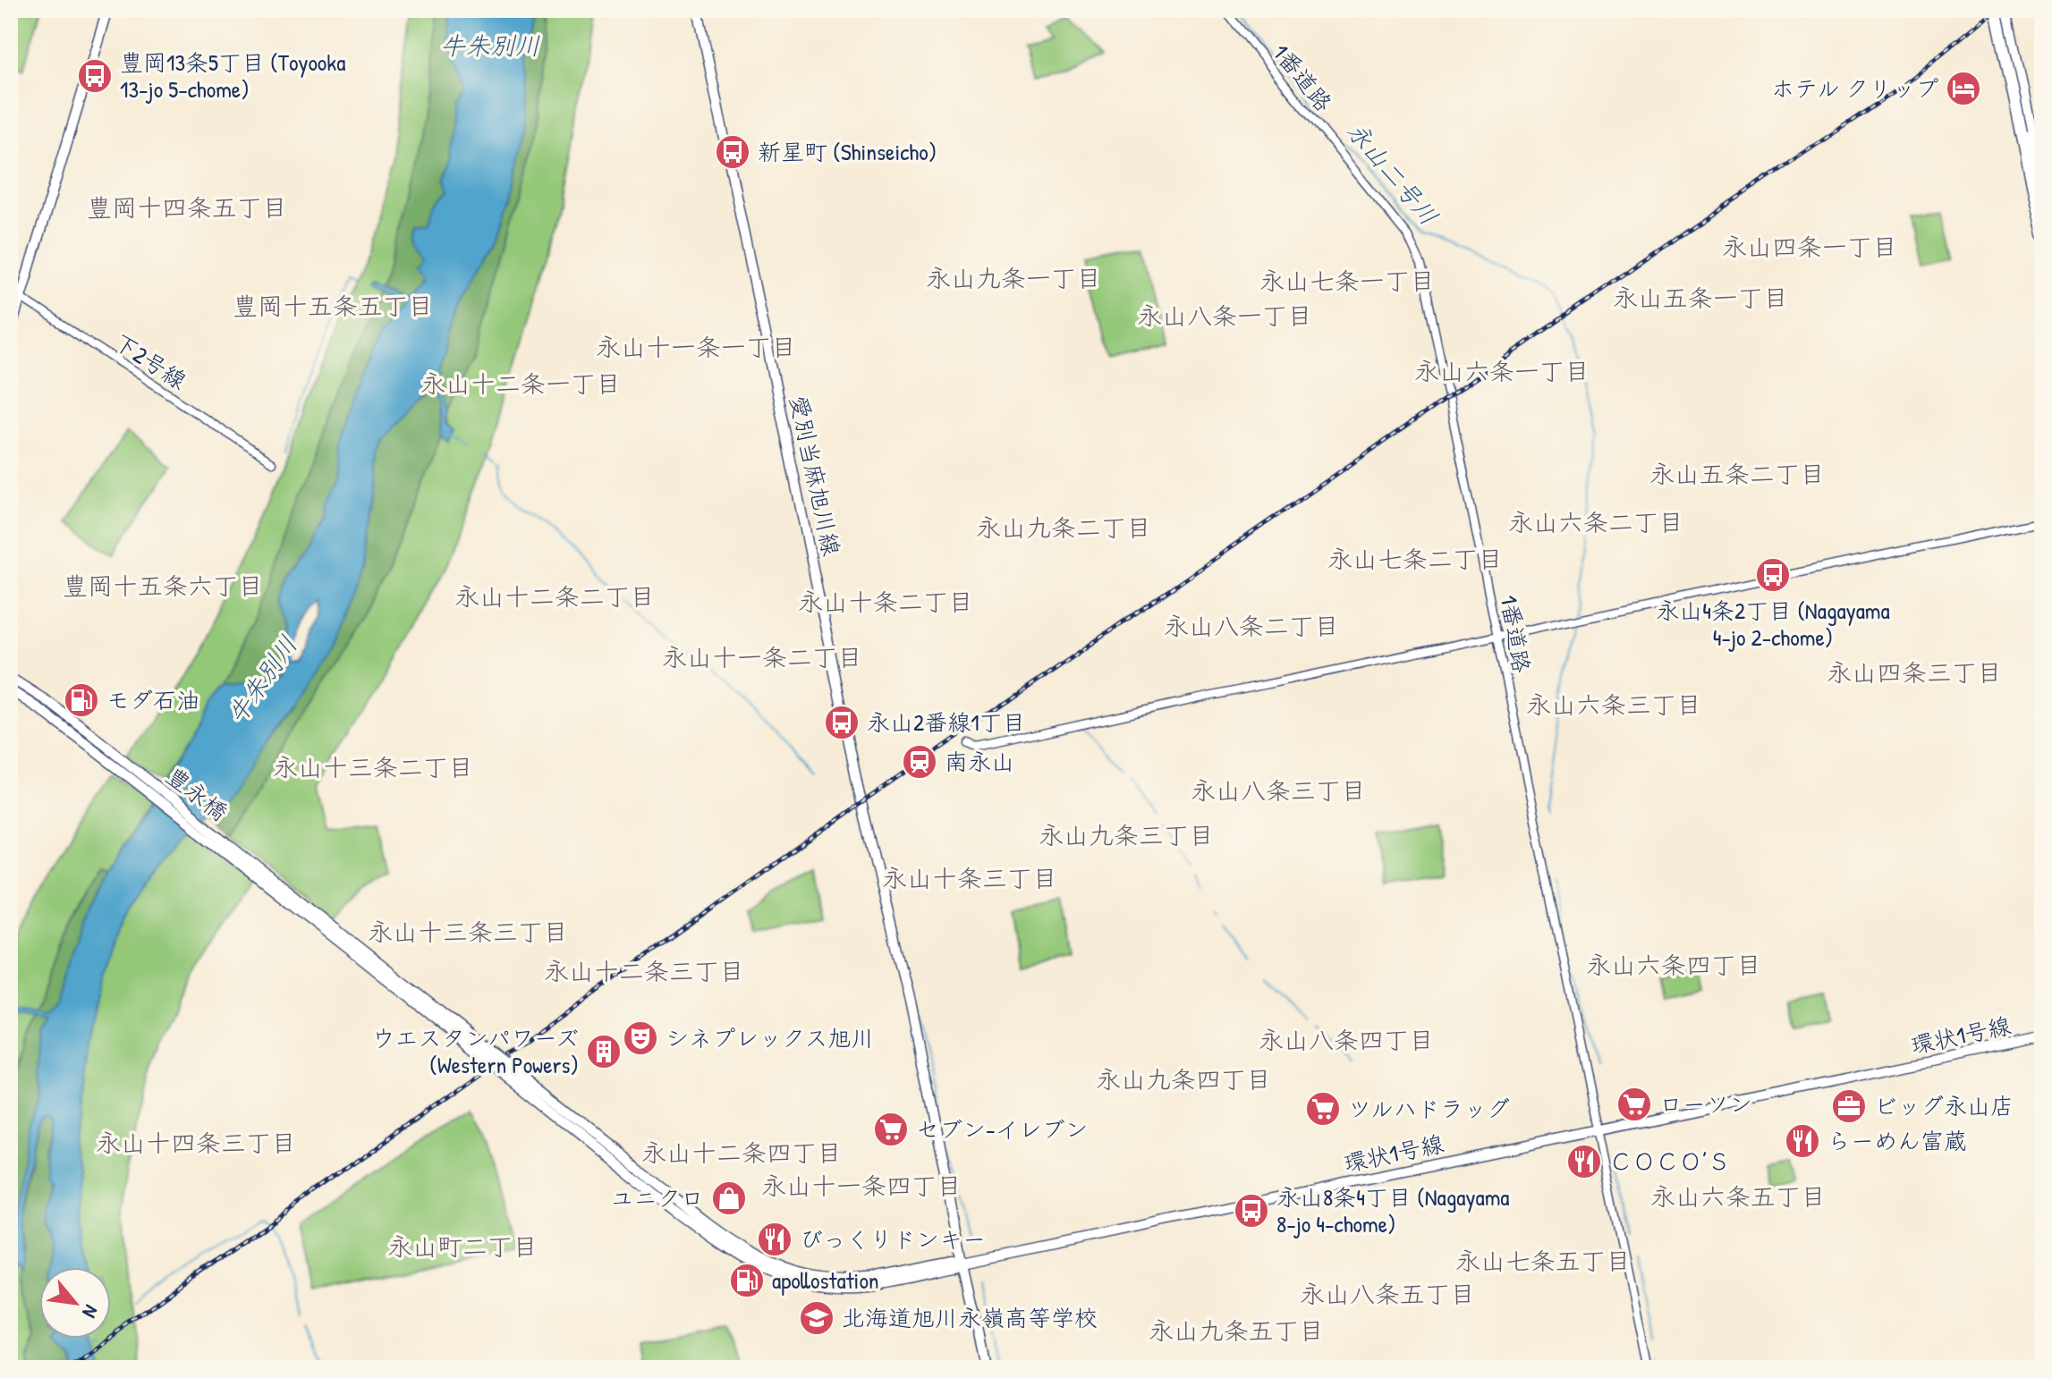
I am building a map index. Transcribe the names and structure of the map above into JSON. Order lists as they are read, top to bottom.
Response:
{
  "streets": {
    "main road": ["愛別当麻旭川線", "豊永橋", "環状1号線"],
    "street": ["1番道路", "下2号線"]
  },
  "crossings": [
    ["1番道路", "環状1号線"],
    ["愛別当麻旭川線", "環状1号線"],
    ["豊永橋", "環状1号線"]
  ],
  "districts": [
    "豊岡十四条五丁目",
    "永山四条一丁目",
    "永山九条一丁目",
    "永山七条一丁目",
    "永山五条一丁目",
    "豊岡十五条五丁目",
    "永山八条一丁目",
    "永山十一条一丁目",
    "永山六条一丁目",
    "永山十二条一丁目",
    "永山五条二丁目",
    "永山六条二丁目",
    "永山九条二丁目",
    "永山七条二丁目",
    "豊岡十五条六丁目",
    "永山十二条二丁目",
    "永山十条二丁目",
    "永山八条二丁目",
    "永山十一条二丁目",
    "永山四条三丁目",
    "永山六条三丁目",
    "永山十三条二丁目",
    "永山八条三丁目",
    "永山九条三丁目",
    "永山十条三丁目",
    "永山十三条三丁目",
    "永山六条四丁目",
    "永山十二条三丁目",
    "永山八条四丁目",
    "永山九条四丁目",
    "永山十四条三丁目",
    "永山十二条四丁目",
    "永山十一条四丁目",
    "永山六条五丁目",
    "永山町二丁目",
    "永山七条五丁目",
    "永山八条五丁目",
    "永山九条五丁目"
  ],
  "water": ["牛朱別川", "永山二号川"],
  "places": {
    "bus stop": [
      "豊岡13条5丁目 (Toyooka 13-jo 5-chome)",
      "新星町 (Shinseicho)",
      "永山4条2丁目 (Nagayama 4-jo 2-chome)",
      "永山2番線1丁目",
      "永山8条4丁目 (Nagayama 8-jo 4-chome)"
    ],
    "hotel": ["ホテル クリップ"],
    "fuel station": ["モダ石油", "apollostation"],
    "station": ["南永山"],
    "theatre": ["シネプレックス旭川"],
    "building": ["ウエスタンパワーズ (Western Powers)"],
    "supermarket": ["ローソン", "ツルハドラッグ", "セブン-イレブン"],
    "office": ["ビッグ永山店"],
    "restaurant": ["らーめん富蔵", "ＣＯＣＯ’Ｓ", "びっくりドンキー"],
    "shop": ["ユニクロ"],
    "school or university": ["北海道旭川永嶺高等学校"]
  },
  "north": "bottom right"
}
